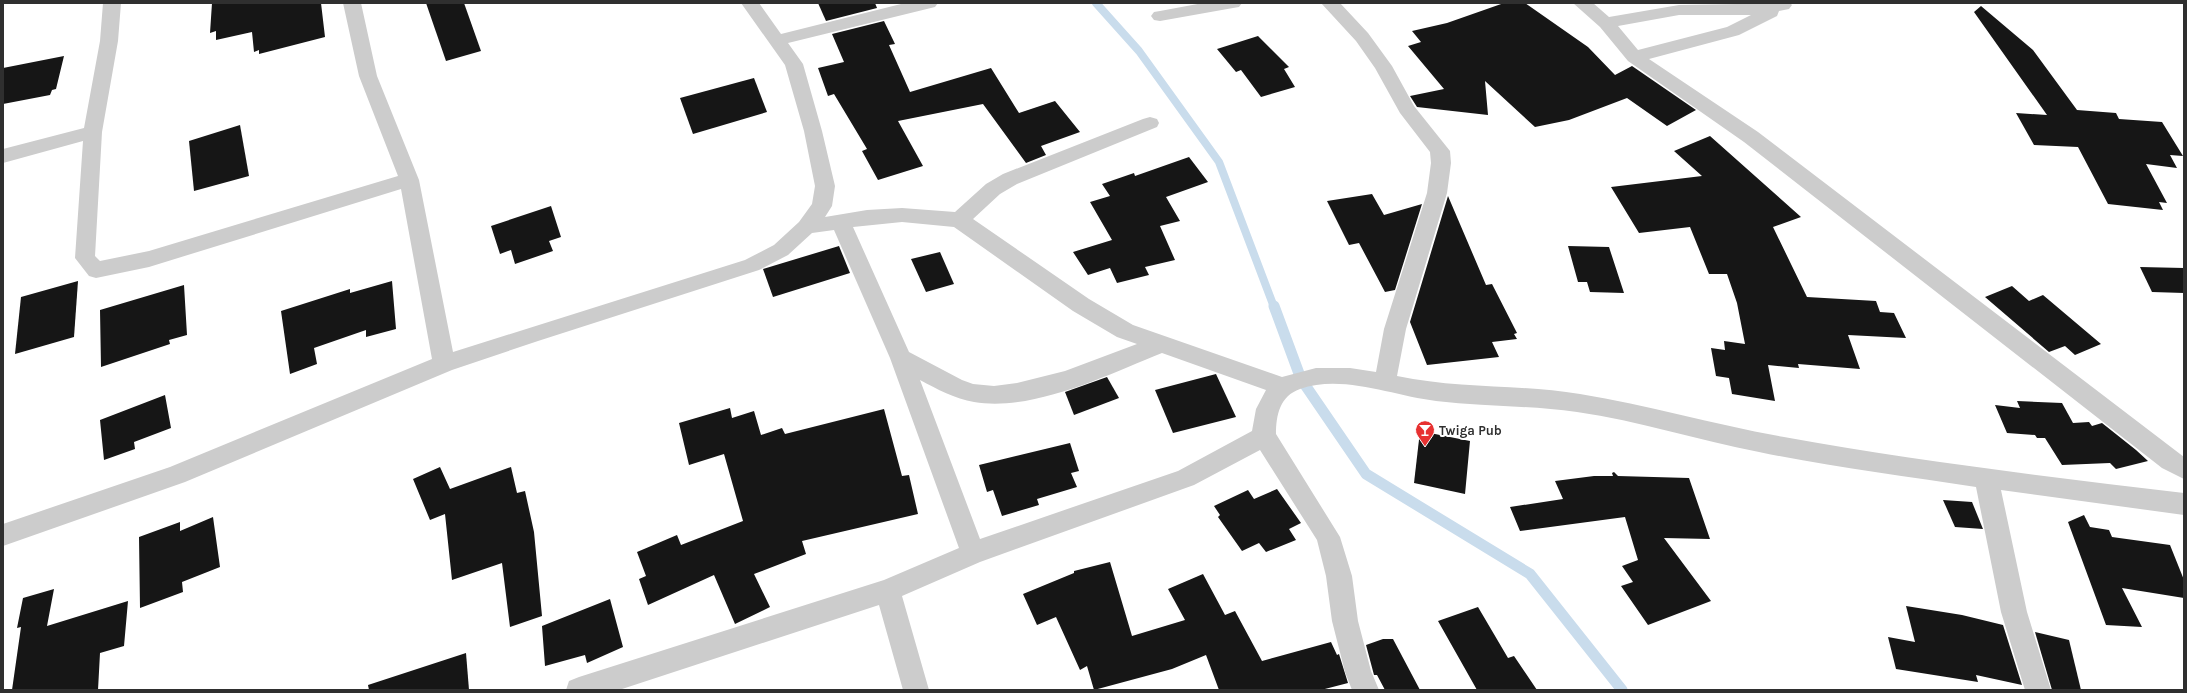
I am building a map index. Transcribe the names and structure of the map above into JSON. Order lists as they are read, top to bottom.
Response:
{
  "places": {
    "bar": ["Twiga Pub"]
  }
}
